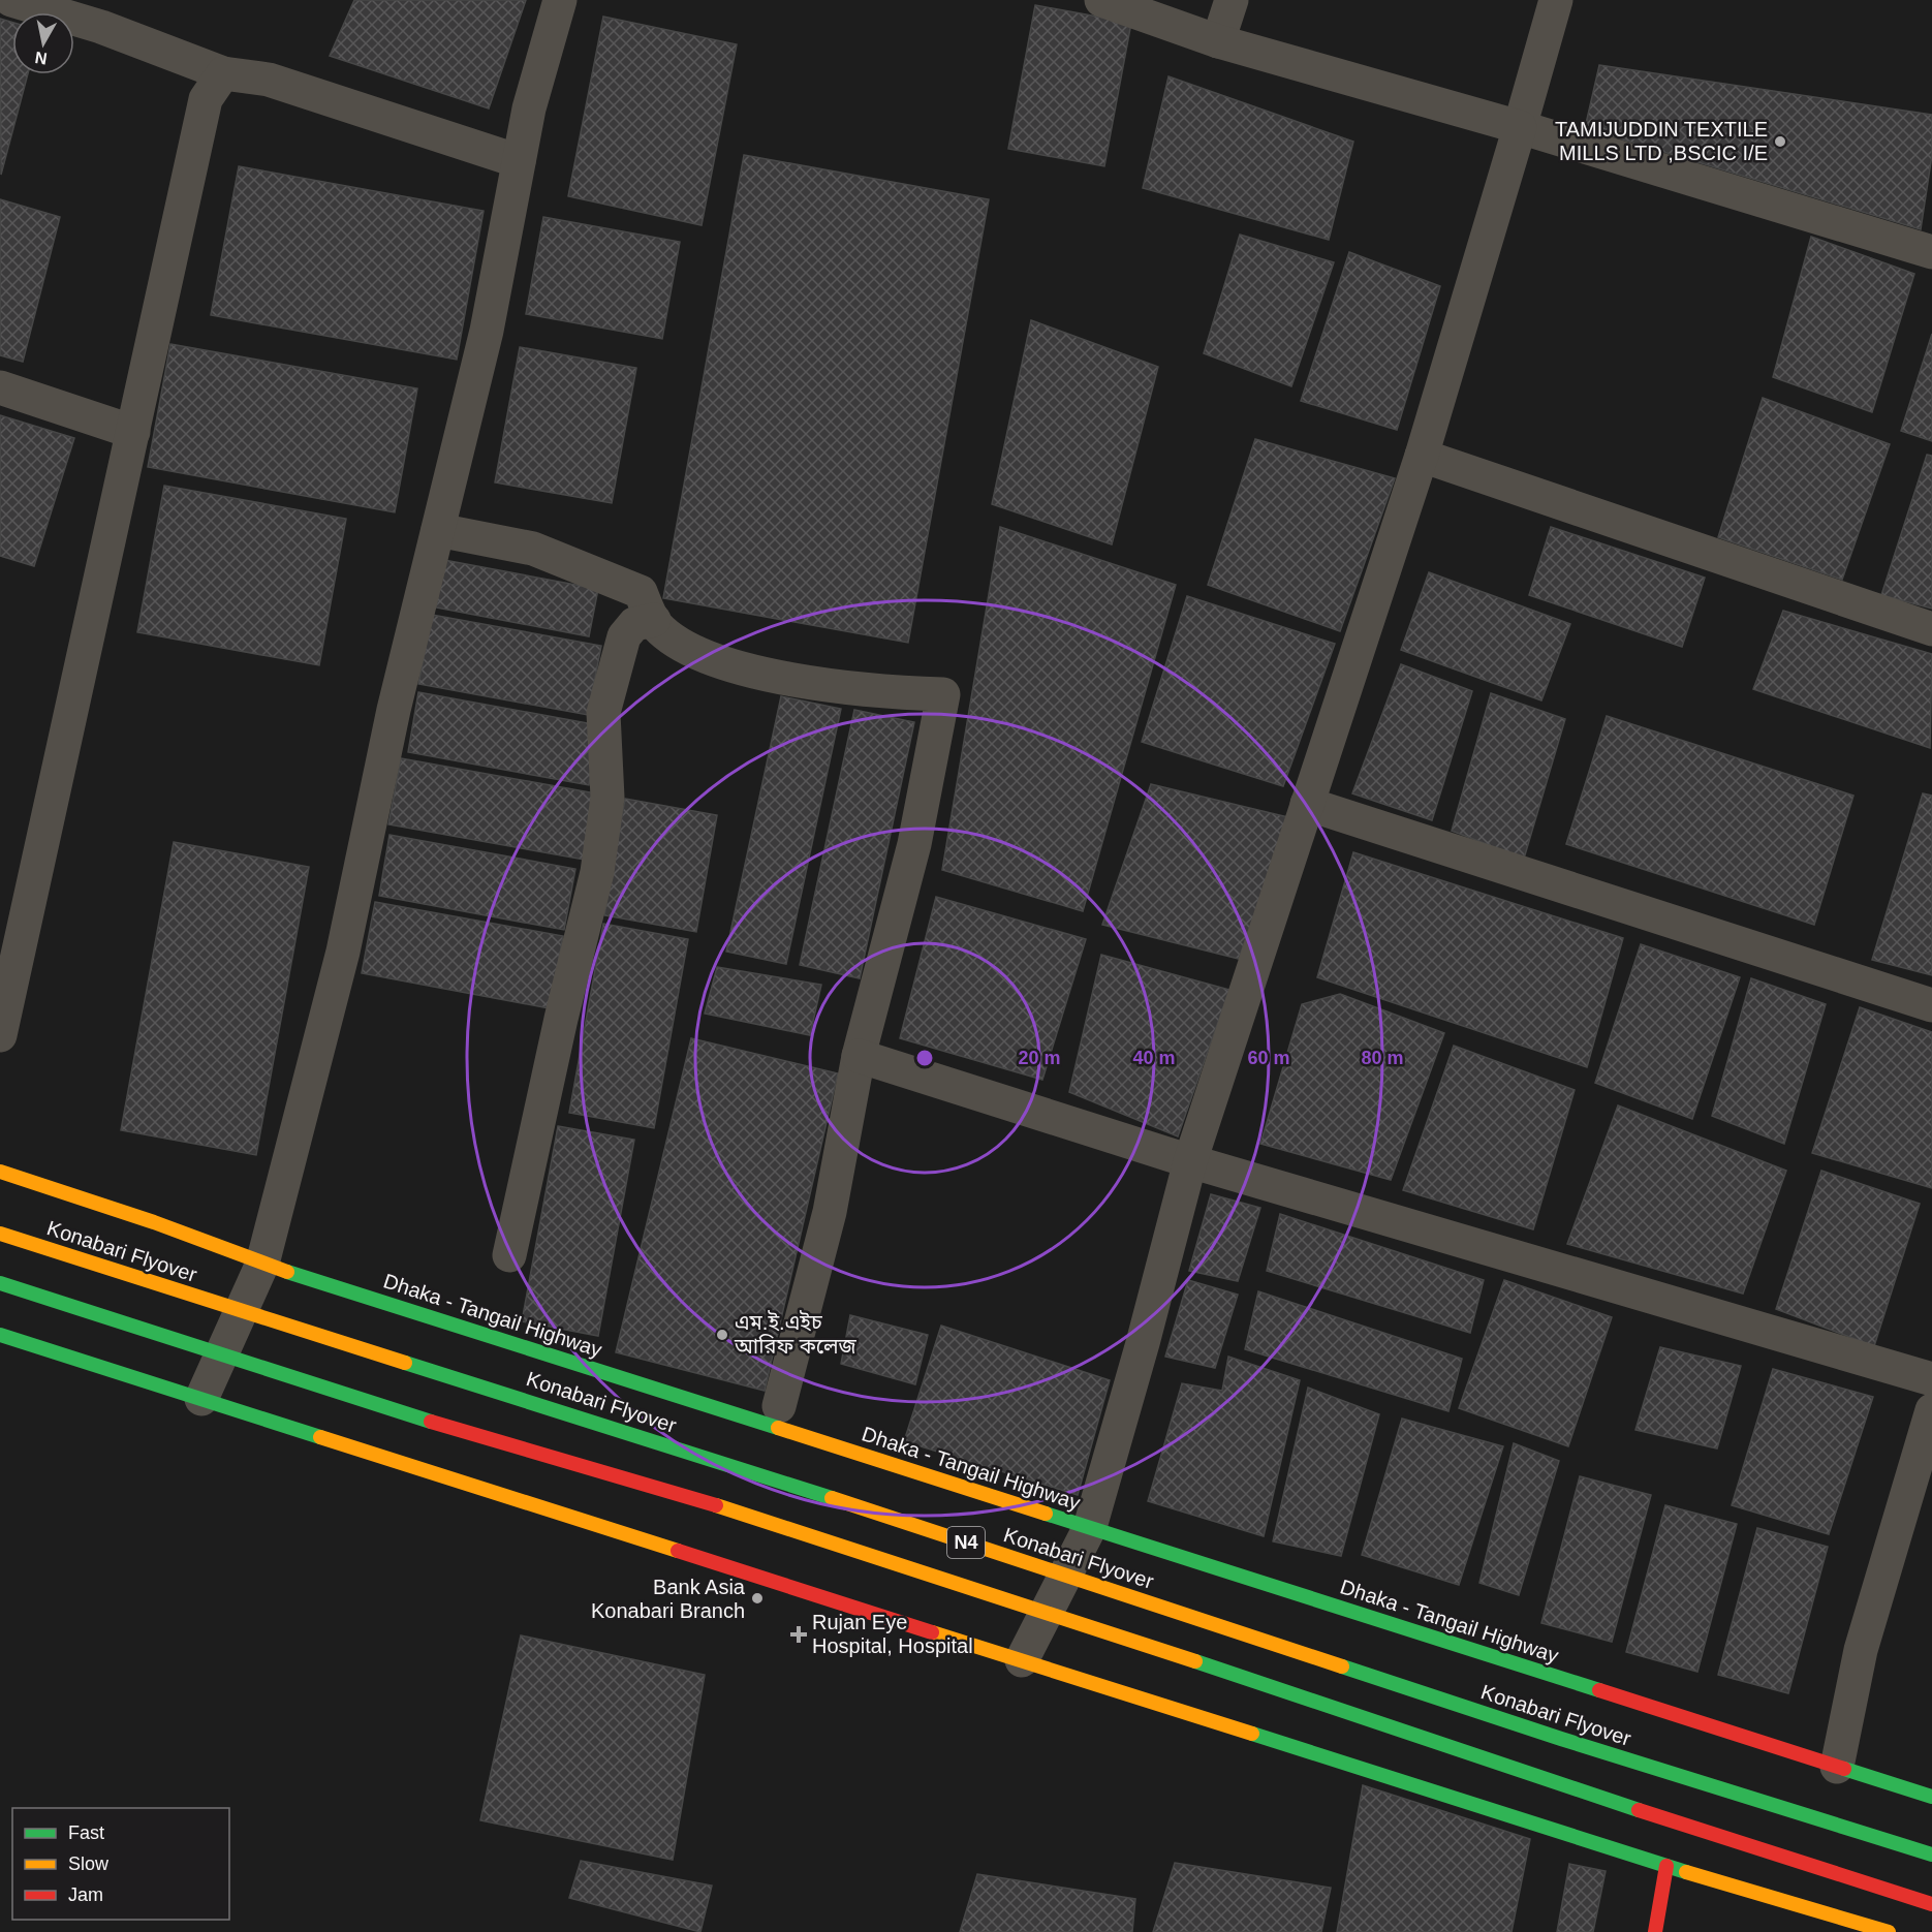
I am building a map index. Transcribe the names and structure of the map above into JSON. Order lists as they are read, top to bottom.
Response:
{
  "streets": {
    "main road": ["Konabari Flyover", "Dhaka - Tangail Highway", "N4"]
  },
  "places": {
    "other": ["TAMIJUDDIN TEXTILE MILLS LTD ,BSCIC I/E", "এম.ই.এইচ আরিফ কলেজ", "Bank Asia Konabari Branch"],
    "health": ["Rujan Eye Hospital, Hospital"]
  },
  "legend": ["Fast", "Slow", "Jam"],
  "north": "bottom",
  "rings": [
    "20 m",
    "40 m",
    "60 m",
    "80 m"
  ]
}
